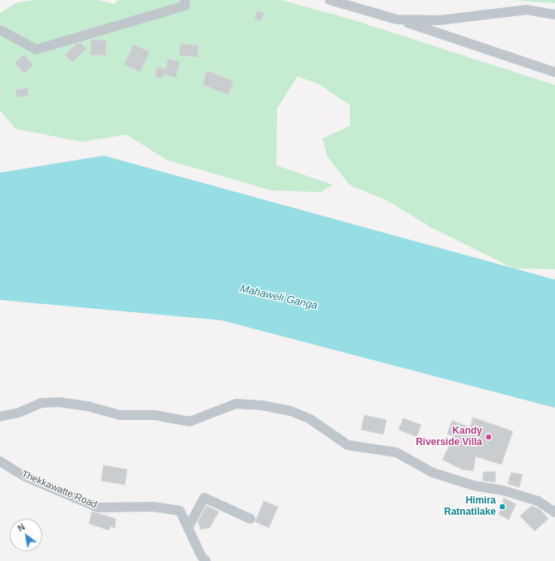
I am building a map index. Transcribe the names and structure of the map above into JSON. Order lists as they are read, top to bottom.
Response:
{
  "streets": {
    "street": ["Thekkawatte Road"]
  },
  "water": ["Mahaweli Ganga"],
  "places": ["Kandy Riverside Villa", "Himira Ratnatilake"],
  "north": "top left"
}
